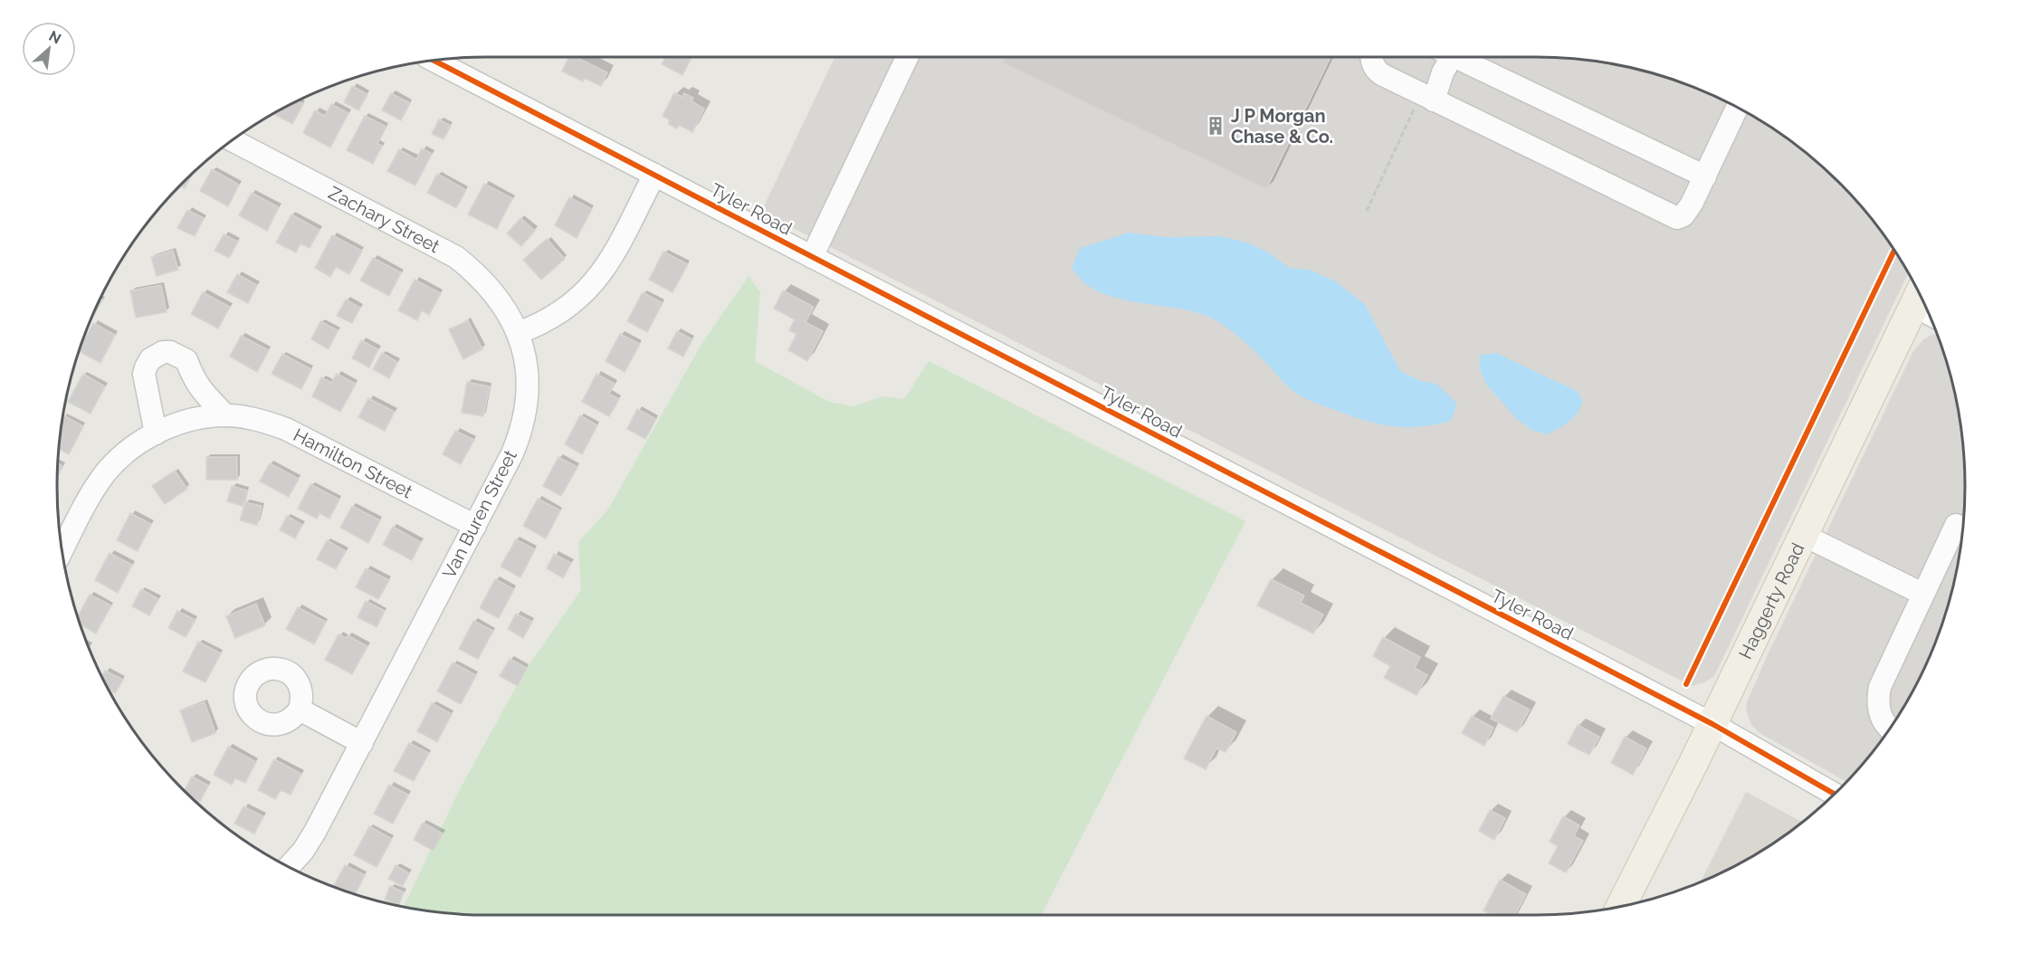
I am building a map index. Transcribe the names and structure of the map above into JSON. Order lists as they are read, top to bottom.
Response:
{
  "streets": {
    "main road": ["Haggerty Road"],
    "street": [
      "Tyler Road",
      "Zachary Street",
      "Hamilton Street",
      "Van Buren Street"
    ]
  },
  "crossings": [
    ["Tyler Road", "Haggerty Road"],
    ["Zachary Street", "Van Buren Street"],
    ["Hamilton Street", "Van Buren Street"]
  ],
  "places": {
    "building": ["J P Morgan Chase & Co."]
  },
  "north": "top right"
}
